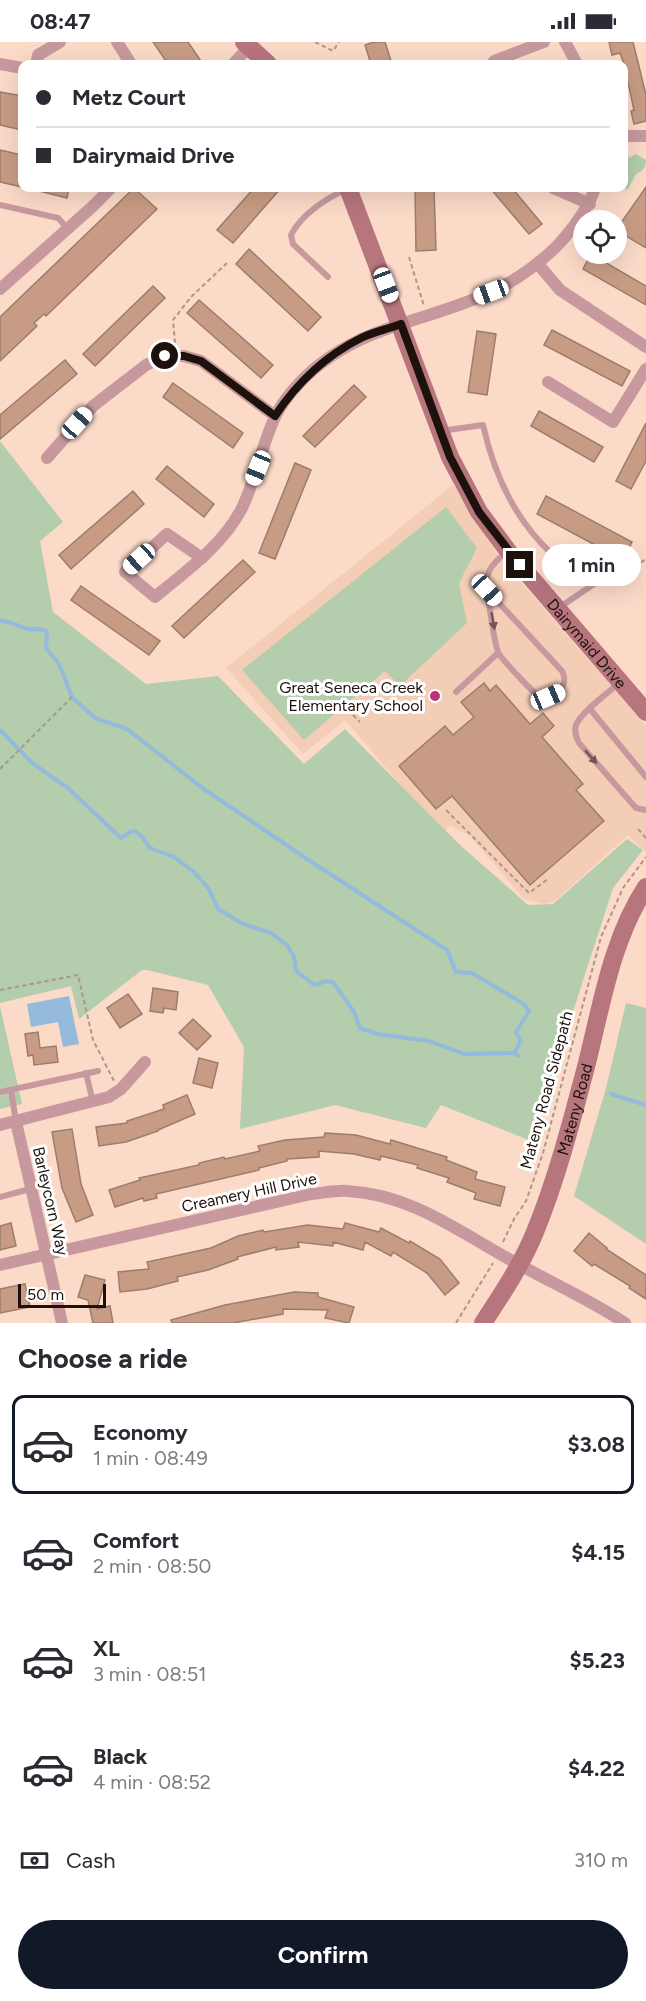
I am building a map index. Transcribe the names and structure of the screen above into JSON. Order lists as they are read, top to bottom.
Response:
{
  "streets": {
    "street": [
      "Dairymaid Drive",
      "Mateny Road",
      "Creamery Hill Drive",
      "Barleycorn Way"
    ],
    "path": ["Mateny Road Sidepath"]
  },
  "crossings": [
    ["Mateny Road Sidepath", "Creamery Hill Drive"],
    ["Mateny Road", "Creamery Hill Drive"],
    ["Creamery Hill Drive", "Barleycorn Way"]
  ],
  "places": ["Great Seneca Creek Elementary School"],
  "scale_bar": "50 m",
  "page": {
    "status": "08:47",
    "banner": ["Metz Court", "Dairymaid Drive"],
    "bubble": "1 min",
    "scale": "50 m",
    "heading": "Choose a ride",
    "list": [
      {
        "name": "Economy",
        "note": "1 min · 08:49",
        "value": "$3.08"
      },
      {
        "name": "Comfort",
        "note": "2 min · 08:50",
        "value": "$4.15"
      },
      {
        "name": "XL",
        "note": "3 min · 08:51",
        "value": "$5.23"
      },
      {
        "name": "Black",
        "note": "4 min · 08:52",
        "value": "$4.22"
      }
    ],
    "pay": ["Cash", "310 m"],
    "buttons": "Confirm"
  }
}
